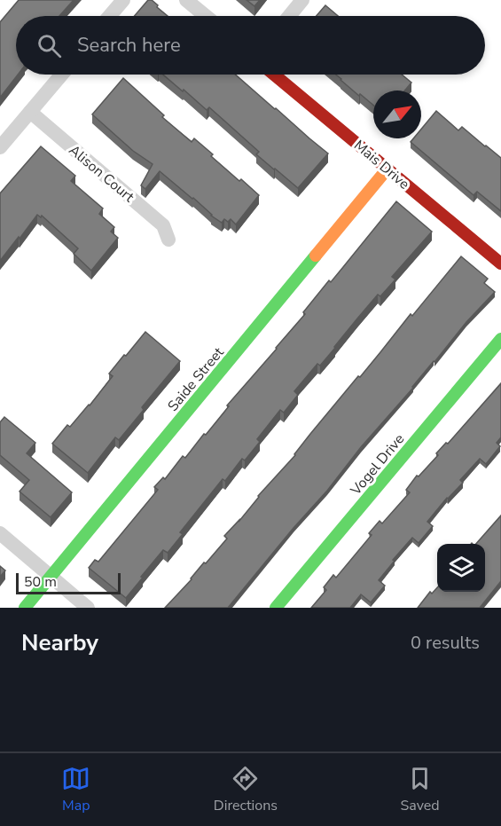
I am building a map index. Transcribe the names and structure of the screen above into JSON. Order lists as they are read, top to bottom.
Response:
{
  "streets": {
    "street": [
      "Mais Drive",
      "Alison Court",
      "Saide Street",
      "Vogel Drive"
    ]
  },
  "crossings": [
    ["Mais Drive", "Saide Street"]
  ],
  "scale_bar": "50 m",
  "north": "top right",
  "page": {
    "search": "Search here",
    "scale": "50 m",
    "heading": ["Nearby", "0 results"],
    "nav": ["Map", "Directions", "Saved"]
  }
}
